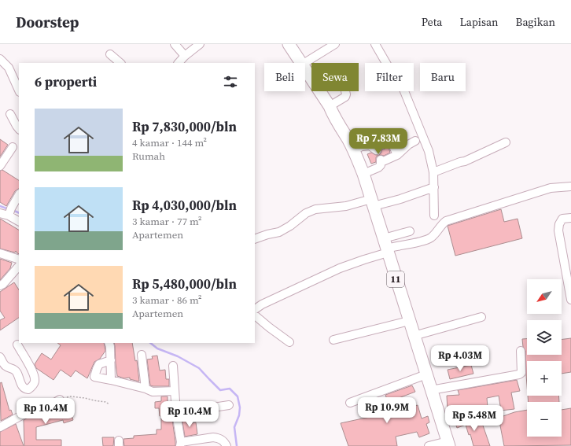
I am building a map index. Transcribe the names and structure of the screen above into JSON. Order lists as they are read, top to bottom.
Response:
{
  "streets": {
    "highway": ["11"]
  },
  "north": "bottom left",
  "page": {
    "header": "Doorstep",
    "nav": ["Peta", "Lapisan", "Bagikan"],
    "chip": [
      "Beli",
      "Sewa",
      "Filter",
      "Baru"
    ],
    "heading": "6 properti",
    "list": [
      {
        "name": "Rp 7,830,000/bln",
        "note": "4 kamar · 144 m² · Rumah"
      },
      {
        "name": "Rp 4,030,000/bln",
        "note": "3 kamar · 77 m² · Apartemen"
      },
      {
        "name": "Rp 5,480,000/bln",
        "note": "3 kamar · 86 m² · Apartemen"
      }
    ],
    "price": [
      "Rp 7.83M",
      "Rp 4.03M",
      "Rp 10.9M",
      "Rp 10.4M",
      "Rp 10.4M",
      "Rp 5.48M"
    ],
    "map_buttons": ["+", "−"]
  }
}
